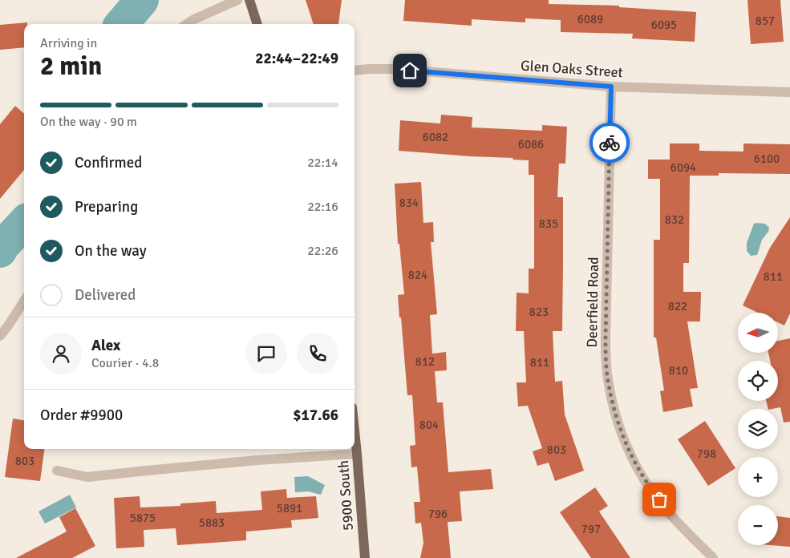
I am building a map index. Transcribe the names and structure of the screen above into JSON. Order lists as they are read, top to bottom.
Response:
{
  "streets": {
    "main road": ["5900 South"],
    "street": ["Glen Oaks Street", "Deerfield Road"]
  },
  "crossings": [
    ["Glen Oaks Street", "Deerfield Road"]
  ],
  "house_numbers": [
    "6089",
    "857",
    "6095",
    "6082",
    "6086",
    "6100",
    "6094",
    "834",
    "832",
    "835",
    "824",
    "811",
    "822",
    "823",
    "812",
    "811",
    "810",
    "804",
    "803",
    "798",
    "803",
    "5891",
    "796",
    "5875",
    "5883",
    "797"
  ],
  "north": "left",
  "page": {
    "heading": ["2 min", "Arriving in", "22:44–22:49"],
    "panel": [
      "Alex",
      "Courier · 4.8",
      "Order #9900",
      "$17.66"
    ],
    "bar": "On the way · 90 m",
    "list": [
      ["Confirmed", "22:14"],
      ["Preparing", "22:16"],
      ["On the way", "22:26"],
      "Delivered"
    ],
    "map_buttons": ["+", "−"]
  }
}
